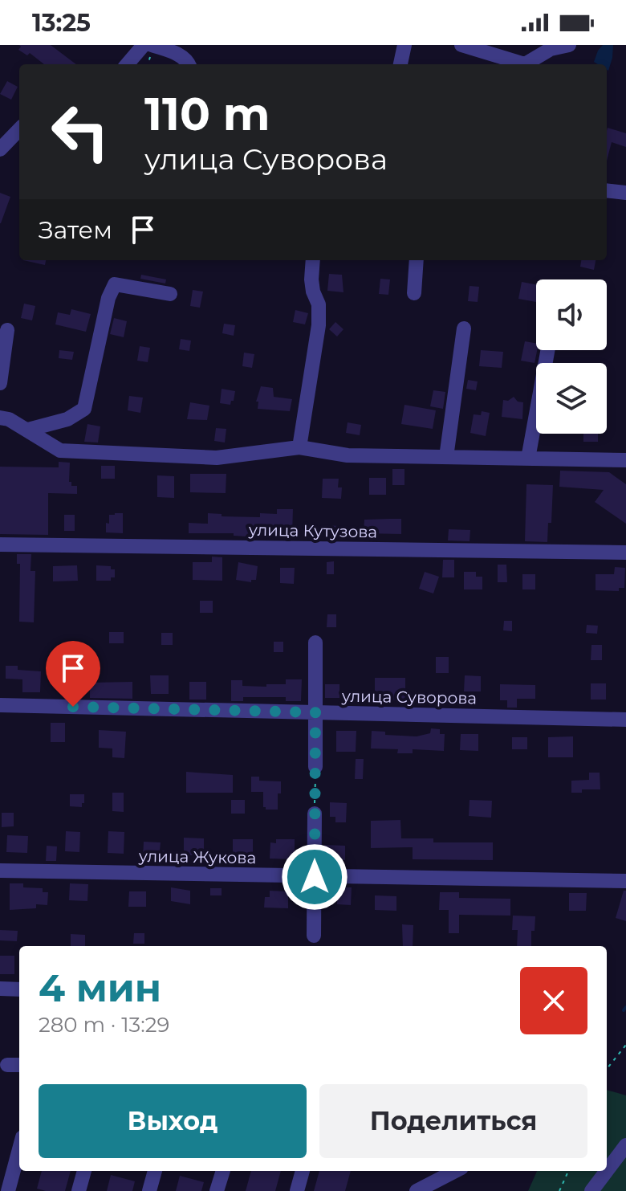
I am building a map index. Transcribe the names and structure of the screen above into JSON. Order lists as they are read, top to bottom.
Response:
{
  "streets": {
    "street": ["улица Кутузова", "улица Суворова", "улица Жукова"]
  },
  "page": {
    "status": "13:25",
    "turn": ["110 m", "улица Суворова"],
    "then": "Затем",
    "heading": ["4 мин", "280 m · 13:29"],
    "buttons": ["Выход", "Поделиться"]
  }
}
